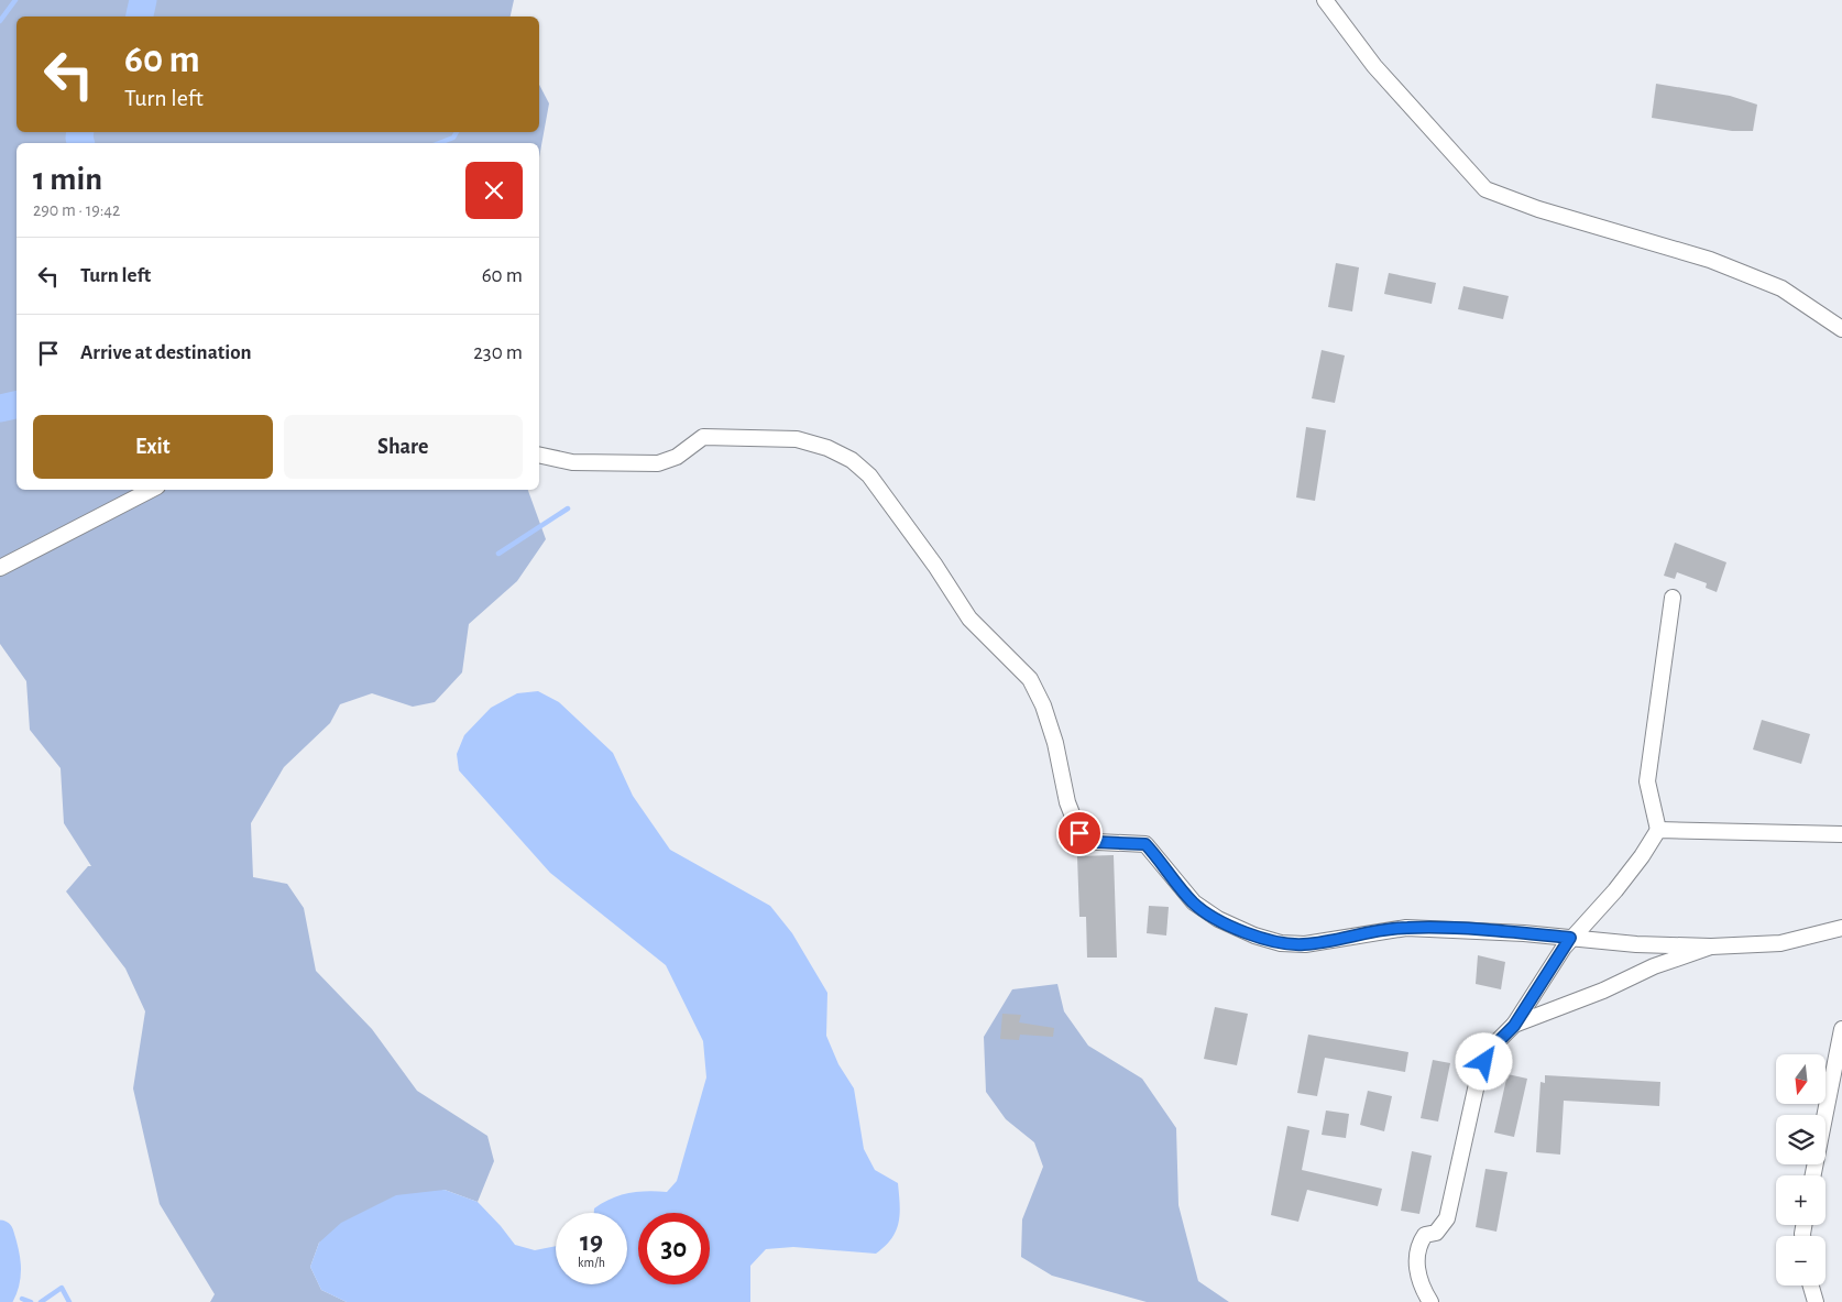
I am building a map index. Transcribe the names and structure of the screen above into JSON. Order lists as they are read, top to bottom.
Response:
{
  "north": "bottom",
  "page": {
    "turn": ["60 m", "Turn left"],
    "heading": ["1 min", "290 m · 19:42"],
    "list": [
      {
        "name": "Turn left",
        "value": "60 m"
      },
      {
        "name": "Arrive at destination",
        "value": "230 m"
      }
    ],
    "buttons": ["Exit", "Share"],
    "map_buttons": ["+", "−"],
    "speed": "19 km/h",
    "limit": "30"
  }
}
